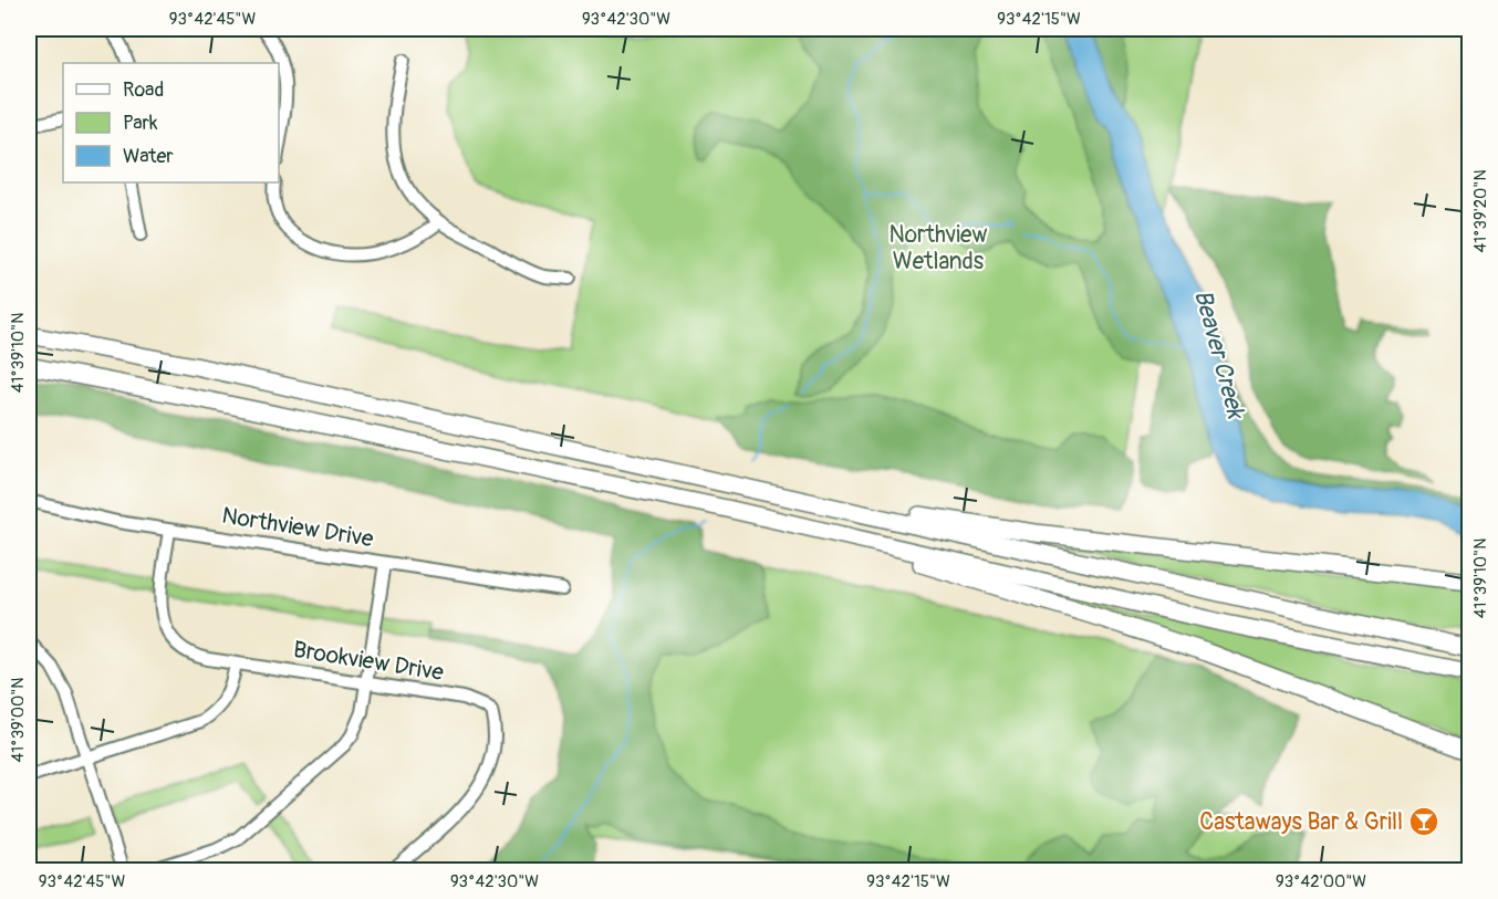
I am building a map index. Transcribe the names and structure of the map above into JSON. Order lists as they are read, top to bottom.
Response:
{
  "streets": {
    "street": ["Northview Drive", "Brookview Drive"]
  },
  "crossings": [
    ["Northview Drive", "Brookview Drive"]
  ],
  "water": ["Beaver Creek"],
  "parks": ["Northview Wetlands"],
  "places": {
    "bar": ["Castaways Bar & Grill"]
  },
  "legend": ["Road", "Park", "Water"],
  "coordinates": [
    "93°42'45\"W",
    "93°42'30\"W",
    "93°42'15\"W",
    "41°39'20\"N",
    "41°39'10\"N",
    "41°39'00\"N",
    "93°42'00\"W"
  ]
}
